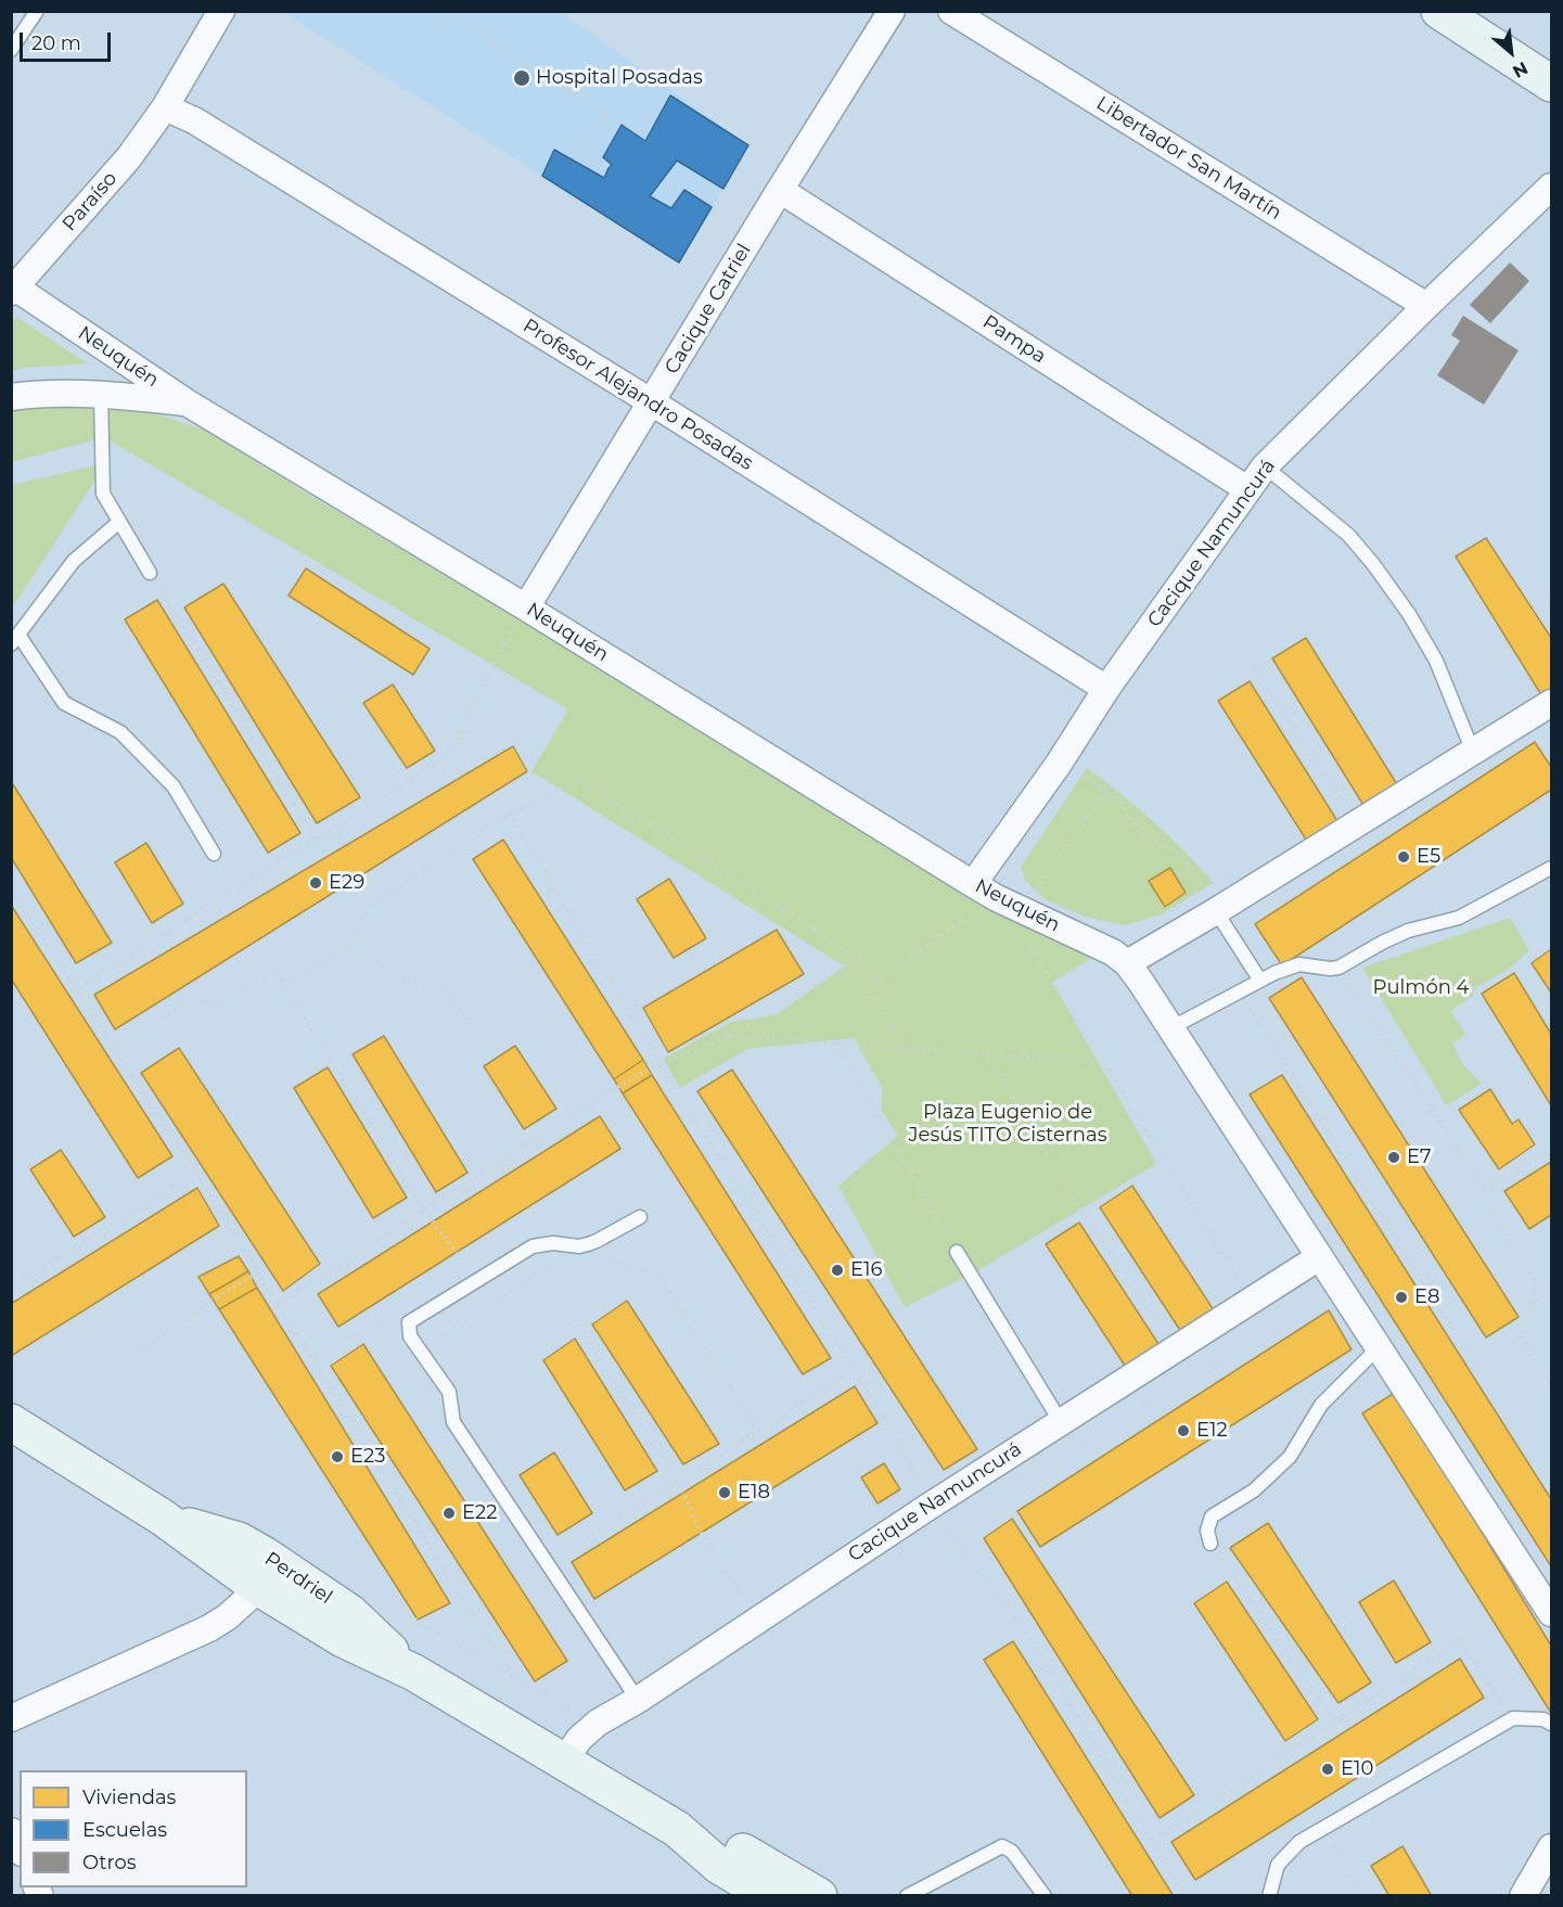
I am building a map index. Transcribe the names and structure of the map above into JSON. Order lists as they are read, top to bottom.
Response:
{
  "streets": {
    "main road": ["Perdriel"],
    "street": [
      "Libertador San Martín",
      "Paraíso",
      "Cacique Catriel",
      "Pampa",
      "Neuquén",
      "Profesor Alejandro Posadas",
      "Cacique Namuncurá"
    ]
  },
  "crossings": [
    ["Libertador San Martín", "Cacique Namuncurá"],
    ["Paraíso", "Neuquén"],
    ["Paraíso", "Profesor Alejandro Posadas"],
    ["Cacique Catriel", "Pampa"],
    ["Cacique Catriel", "Neuquén"],
    ["Cacique Catriel", "Profesor Alejandro Posadas"],
    ["Pampa", "Cacique Namuncurá"],
    ["Neuquén", "Cacique Namuncurá"],
    ["Profesor Alejandro Posadas", "Cacique Namuncurá"]
  ],
  "parks": ["Pulmón 4", "Plaza Eugenio de Jesús TITO Cisternas"],
  "places": [
    "Hospital Posadas",
    "E5",
    "E29",
    "E7",
    "E16",
    "E8",
    "E12",
    "E23",
    "E18",
    "E22",
    "E10"
  ],
  "legend": ["Viviendas", "Escuelas", "Otros"],
  "scale_bar": "20 m",
  "north": "bottom right"
}
